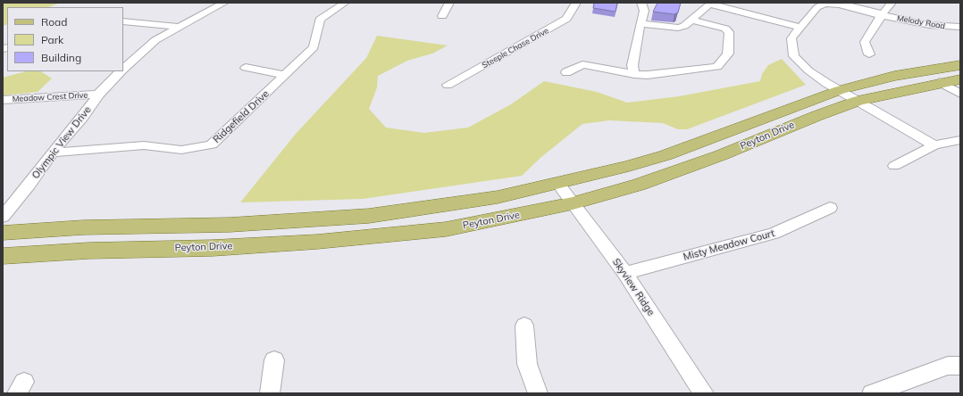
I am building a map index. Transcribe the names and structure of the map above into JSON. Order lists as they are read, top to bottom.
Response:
{
  "streets": {
    "main road": ["Peyton Drive"],
    "street": [
      "Melody Road",
      "Steeple Chase Drive",
      "Meadow Crest Drive",
      "Ridgefield Drive",
      "Olympic View Drive",
      "Misty Meadow Court",
      "Skyview Ridge"
    ]
  },
  "crossings": [
    ["Meadow Crest Drive", "Olympic View Drive"],
    ["Ridgefield Drive", "Olympic View Drive"],
    ["Peyton Drive", "Skyview Ridge"],
    ["Misty Meadow Court", "Skyview Ridge"]
  ],
  "legend": ["Road", "Park", "Building"]
}
